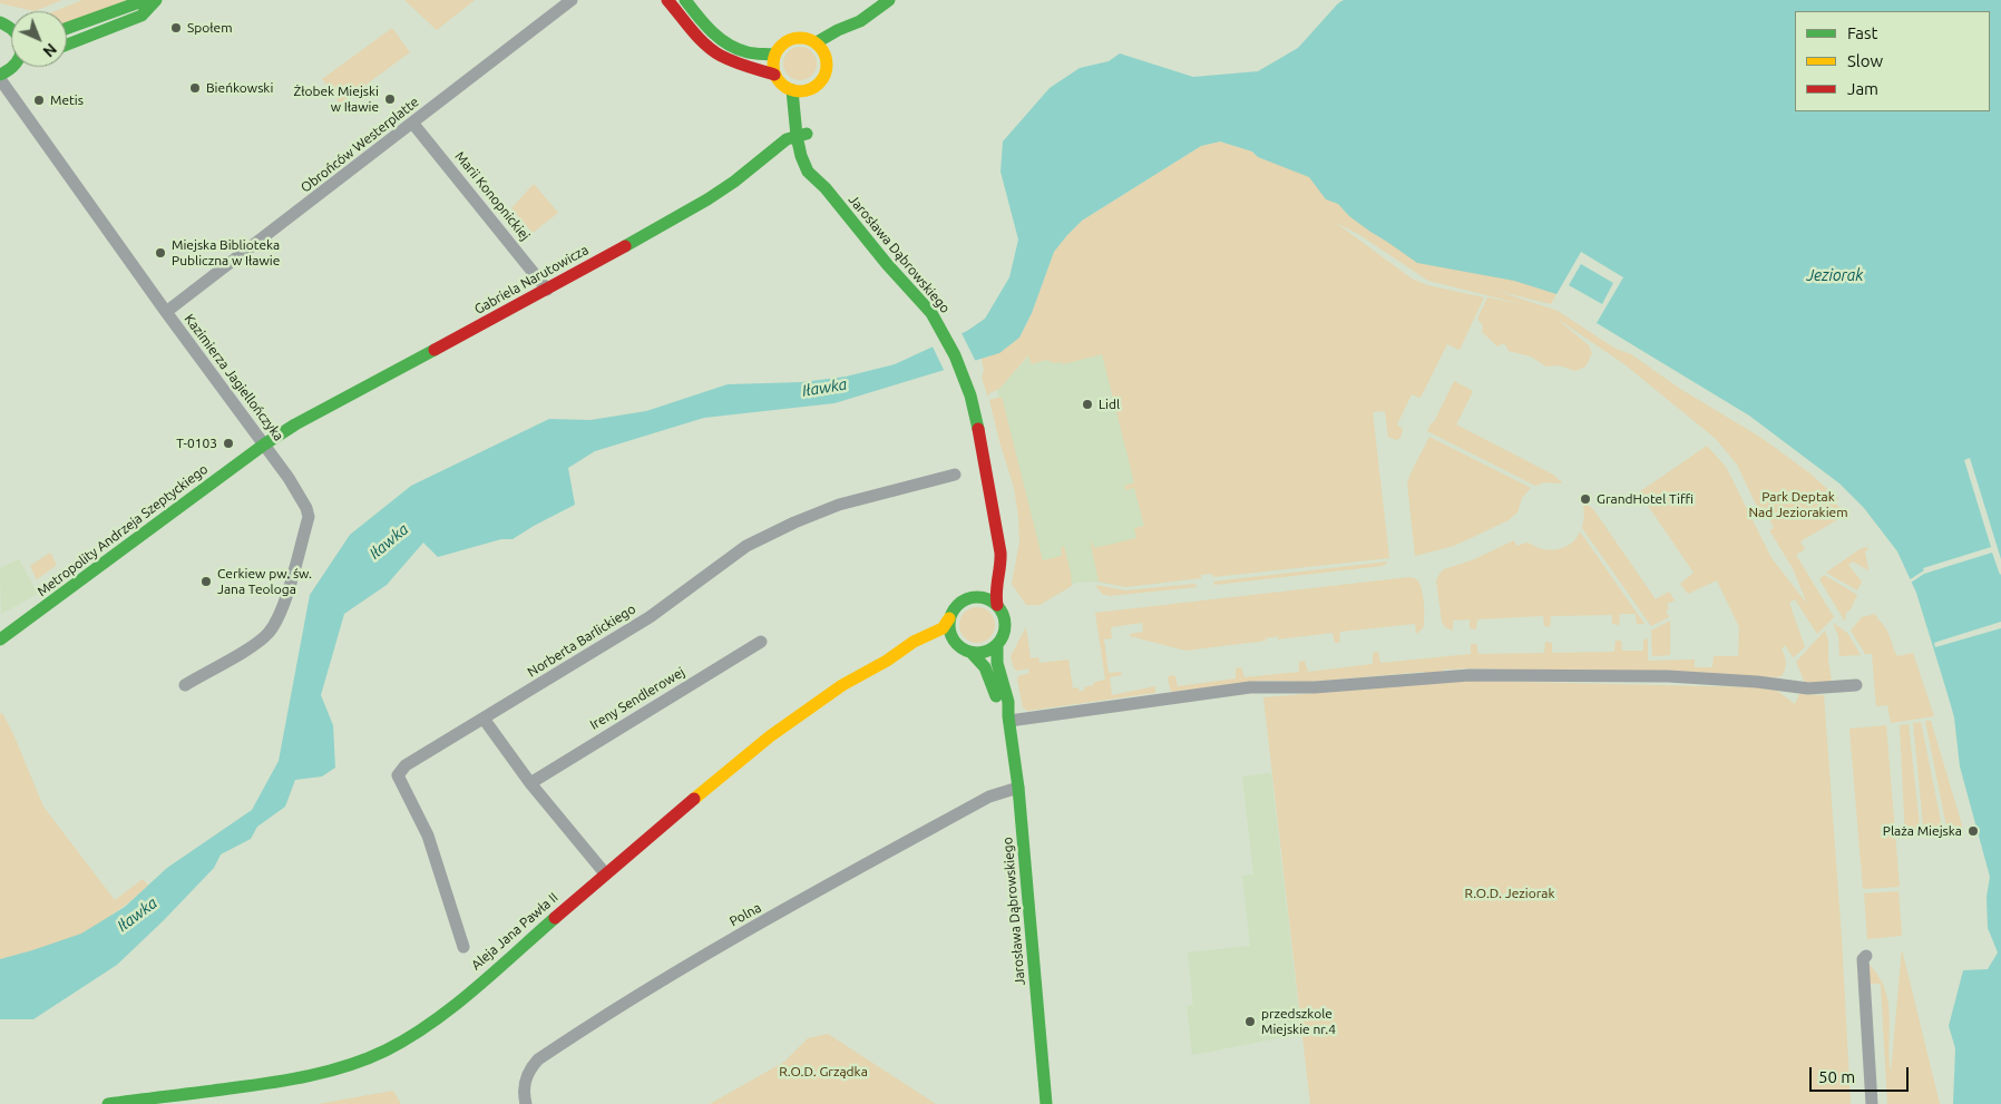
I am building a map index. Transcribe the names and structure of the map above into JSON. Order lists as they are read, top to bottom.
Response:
{
  "streets": {
    "main road": [
      "Jarosława Dąbrowskiego",
      "Gabriela Narutowicza",
      "Metropolity Andrzeja Szeptyckiego",
      "Aleja Jana Pawła II"
    ],
    "street": [
      "Obrońców Westerplatte",
      "Marii Konopnickiej",
      "Kazimierza Jagiellończyka",
      "Norberta Barlickiego",
      "Ireny Sendlerowej",
      "Polna"
    ]
  },
  "crossings": [
    ["Obrońców Westerplatte", "Marii Konopnickiej"],
    ["Obrońców Westerplatte", "Kazimierza Jagiellończyka"],
    ["Marii Konopnickiej", "Gabriela Narutowicza"],
    ["Jarosława Dąbrowskiego", "Gabriela Narutowicza"],
    ["Jarosława Dąbrowskiego", "Polna"],
    ["Jarosława Dąbrowskiego", "Aleja Jana Pawła II"],
    ["Gabriela Narutowicza", "Kazimierza Jagiellończyka"],
    ["Gabriela Narutowicza", "Metropolity Andrzeja Szeptyckiego"],
    ["Kazimierza Jagiellończyka", "Metropolity Andrzeja Szeptyckiego"]
  ],
  "water": ["Jeziorak", "Iławka"],
  "parks": ["Park Deptak Nad Jeziorakiem", "R.O.D. Jeziorak", "R.O.D. Grządka"],
  "places": [
    "Społem",
    "Bieńkowski",
    "Żłobek Miejski w Iławie",
    "Metis",
    "Miejska Biblioteka Publiczna w Iławie",
    "Lidl",
    "T-0103",
    "GrandHotel Tiffi",
    "Cerkiew pw. św. Jana Teologa",
    "Plaża Miejska",
    "przedszkole Miejskie nr.4"
  ],
  "legend": ["Fast", "Slow", "Jam"],
  "scale_bar": "50 m",
  "north": "bottom right"
}
